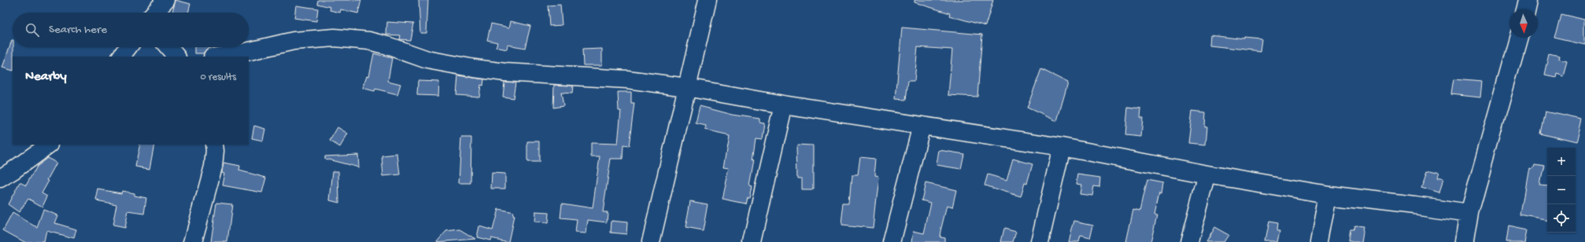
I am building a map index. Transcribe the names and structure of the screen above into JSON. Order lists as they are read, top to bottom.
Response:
{
  "north": "bottom",
  "page": {
    "search": "Search here",
    "heading": ["Nearby", "0 results"],
    "map_buttons": ["+", "−"]
  }
}
